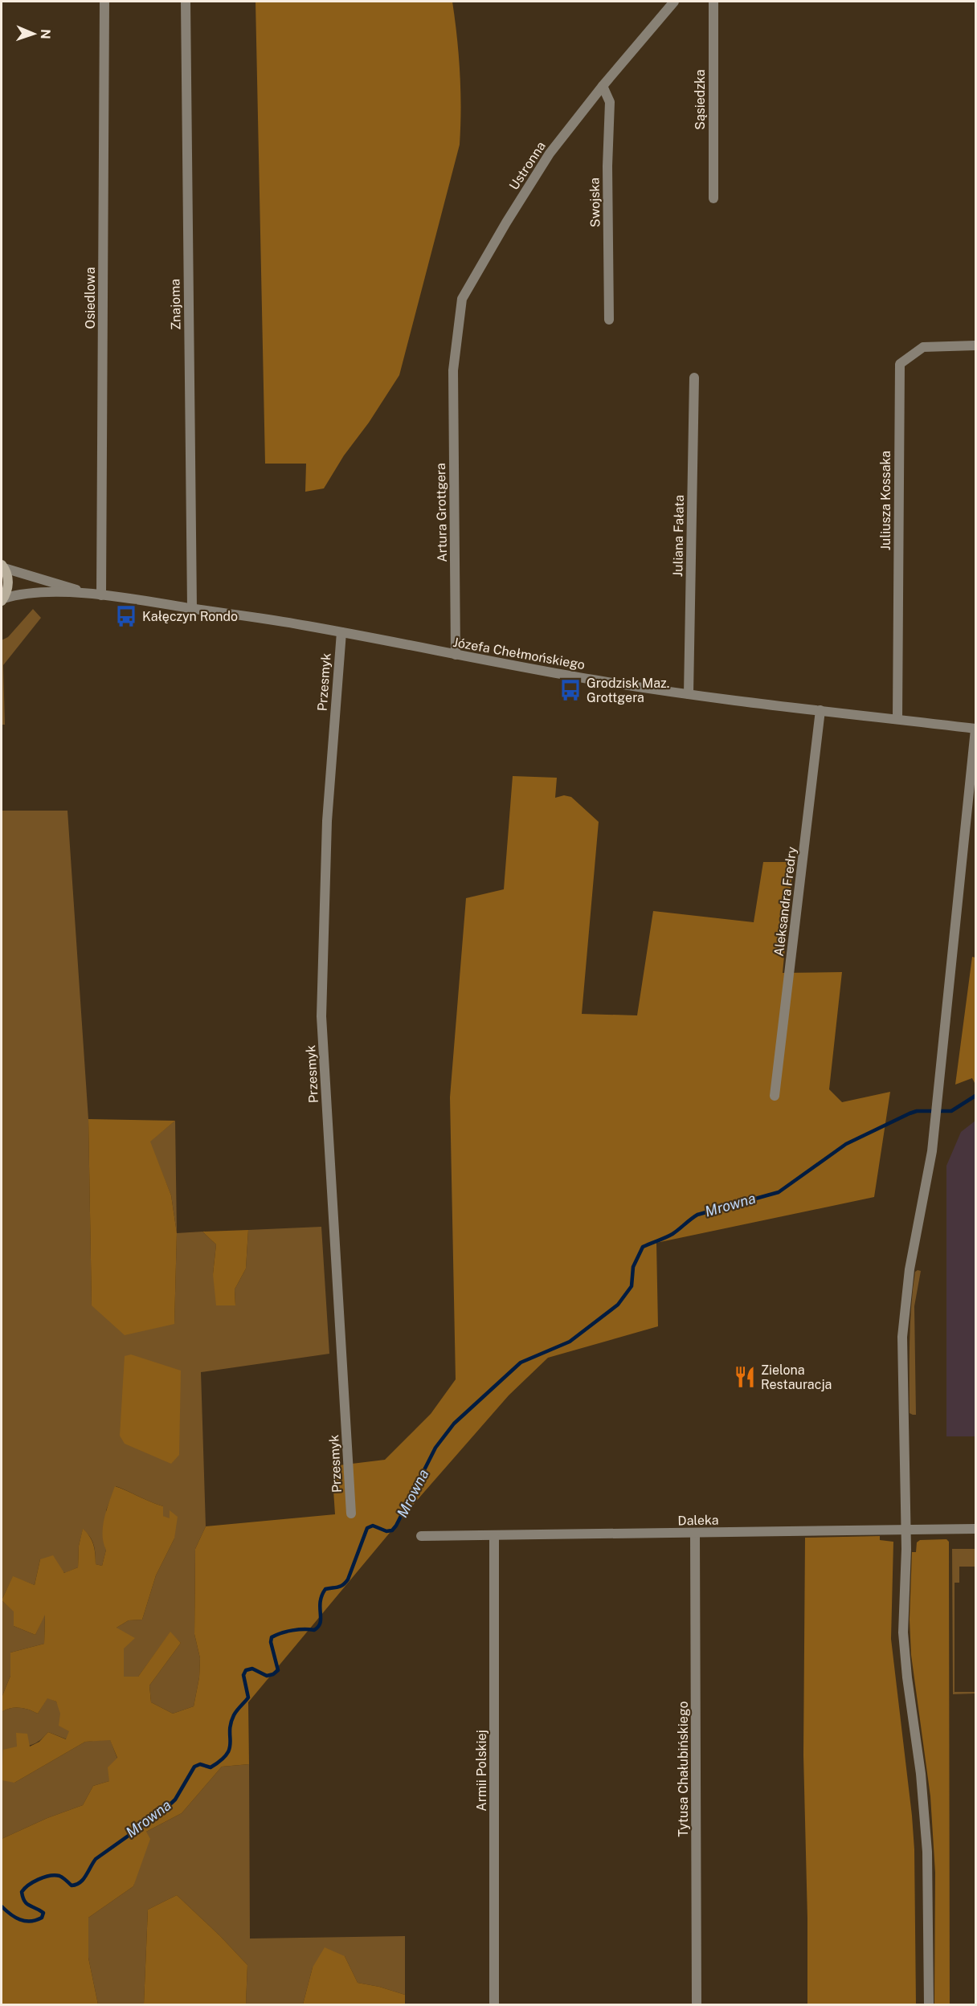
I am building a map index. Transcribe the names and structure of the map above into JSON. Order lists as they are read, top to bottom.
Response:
{
  "streets": {
    "street": [
      "Sąsiedzka",
      "Ustronna",
      "Swojska",
      "Osiedlowa",
      "Znajoma",
      "Juliusza Kossaka",
      "Artura Grottgera",
      "Juliana Fałata",
      "Józefa Chełmońskiego",
      "Przesmyk",
      "Aleksandra Fredry",
      "Daleka",
      "Tytusa Chałubińskiego",
      "Armii Polskiej"
    ]
  },
  "crossings": [
    ["Ustronna", "Swojska"],
    ["Ustronna", "Artura Grottgera"],
    ["Osiedlowa", "Józefa Chełmońskiego"],
    ["Znajoma", "Józefa Chełmońskiego"],
    ["Juliusza Kossaka", "Józefa Chełmońskiego"],
    ["Artura Grottgera", "Józefa Chełmońskiego"],
    ["Juliana Fałata", "Józefa Chełmońskiego"],
    ["Józefa Chełmońskiego", "Przesmyk"],
    ["Józefa Chełmońskiego", "Aleksandra Fredry"],
    ["Daleka", "Tytusa Chałubińskiego"],
    ["Daleka", "Armii Polskiej"]
  ],
  "water": ["Mrowna"],
  "places": {
    "bus stop": ["Kałęczyn Rondo", "Grodzisk Maz. Grottgera"],
    "restaurant": ["Zielona Restauracja"]
  },
  "north": "right"
}
